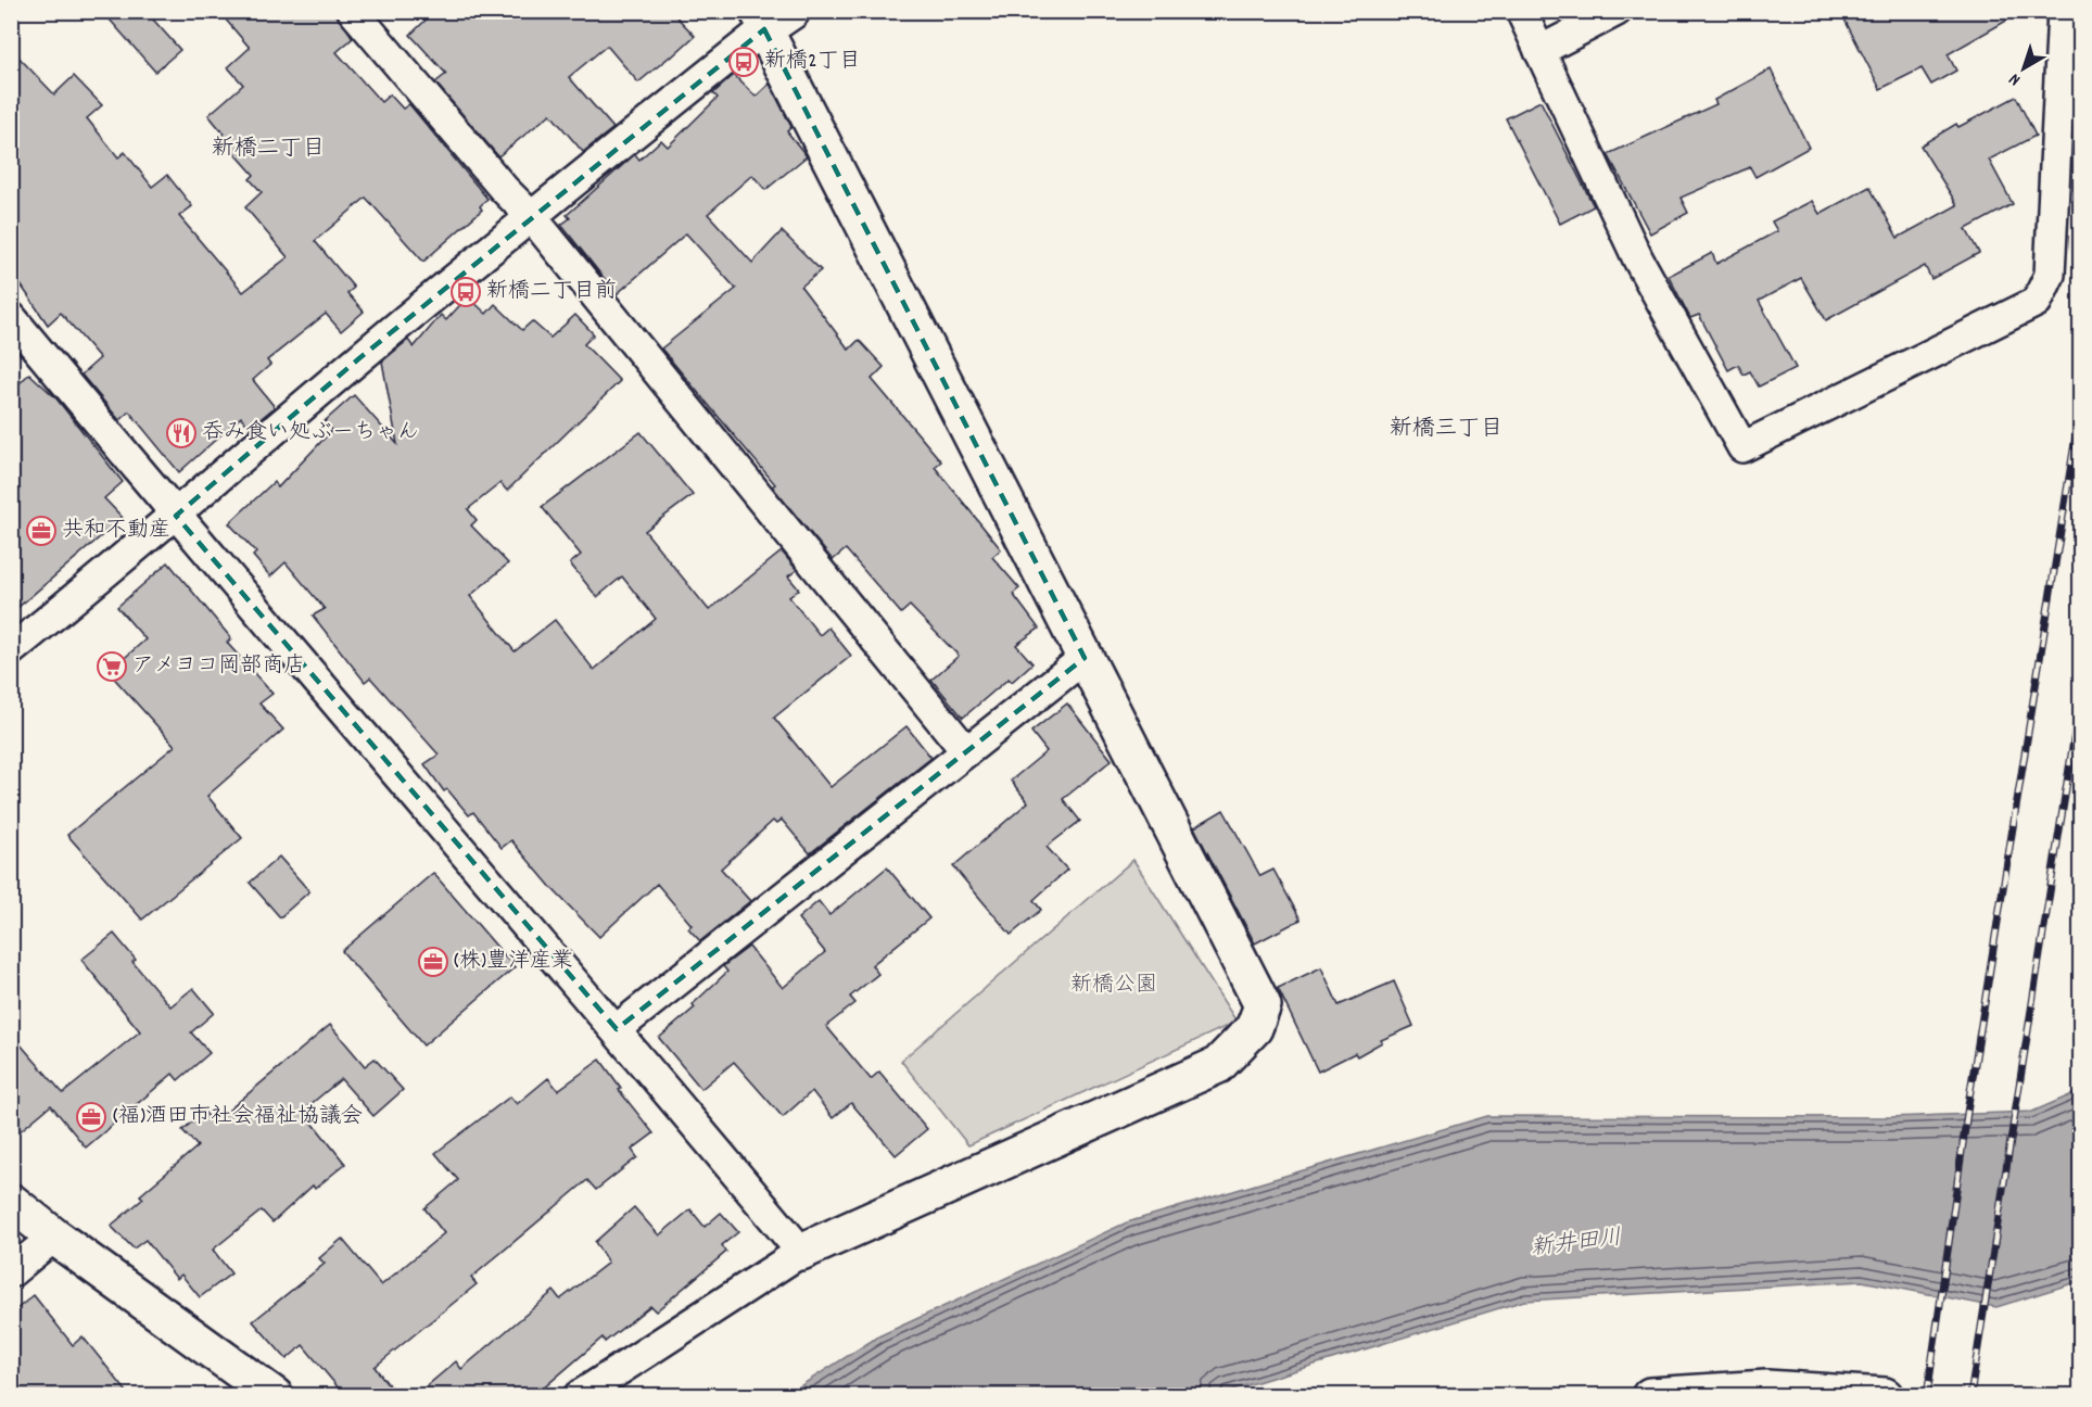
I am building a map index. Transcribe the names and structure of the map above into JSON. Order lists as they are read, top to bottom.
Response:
{
  "districts": ["新橋二丁目", "新橋三丁目"],
  "water": ["新井田川"],
  "parks": ["新橋公園"],
  "places": {
    "bus stop": ["新橋2丁目", "新橋二丁目前"],
    "restaurant": ["呑み食い処ぶーちゃん"],
    "office": ["共和不動産", "(株)豊洋産業", "(福)酒田市社会福祉協議会"],
    "supermarket": ["アメヨコ岡部商店"]
  },
  "north": "bottom left"
}
